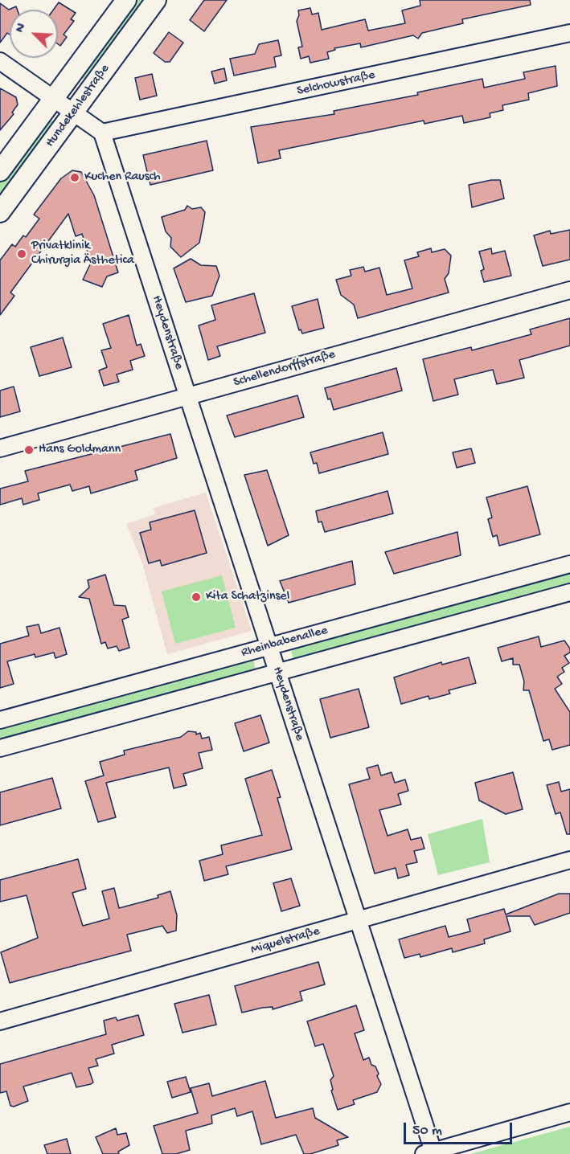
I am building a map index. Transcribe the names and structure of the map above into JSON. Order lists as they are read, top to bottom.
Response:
{
  "streets": {
    "main road": ["Hundekehlestraße"],
    "street": [
      "Selchowstraße",
      "Heydenstraße",
      "Schellendorffstraße",
      "Rheinbabenallee",
      "Miquelstraße"
    ]
  },
  "crossings": [
    ["Selchowstraße", "Heydenstraße"],
    ["Heydenstraße", "Schellendorffstraße"],
    ["Heydenstraße", "Rheinbabenallee"],
    ["Heydenstraße", "Miquelstraße"]
  ],
  "places": [
    "Kuchen Rausch",
    "Privatklinik Chirurgia Ästhetica",
    "Hans Goldmann",
    "Kita Schatzinsel"
  ],
  "scale_bar": "50 m",
  "north": "top left"
}
